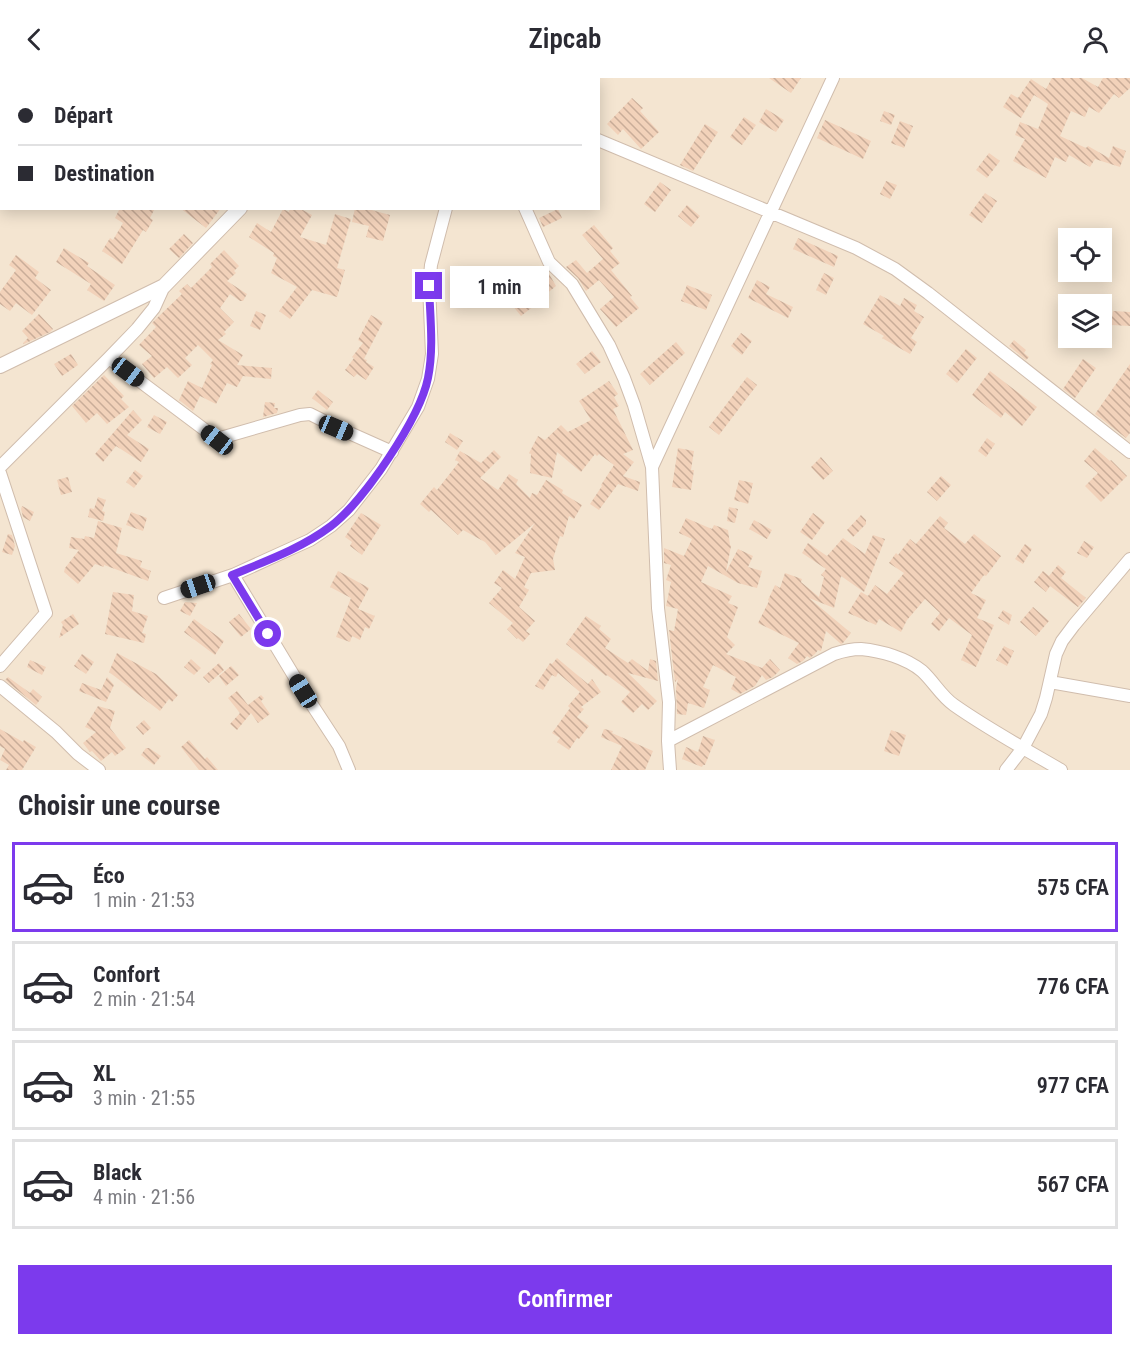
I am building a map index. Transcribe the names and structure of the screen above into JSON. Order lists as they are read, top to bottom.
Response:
{
  "page": {
    "header": "Zipcab",
    "banner": ["Départ", "Destination"],
    "bubble": "1 min",
    "heading": "Choisir une course",
    "list": [
      {
        "name": "Éco",
        "note": "1 min · 21:53",
        "value": "575 CFA"
      },
      {
        "name": "Confort",
        "note": "2 min · 21:54",
        "value": "776 CFA"
      },
      {
        "name": "XL",
        "note": "3 min · 21:55",
        "value": "977 CFA"
      },
      {
        "name": "Black",
        "note": "4 min · 21:56",
        "value": "567 CFA"
      }
    ],
    "buttons": "Confirmer"
  }
}
